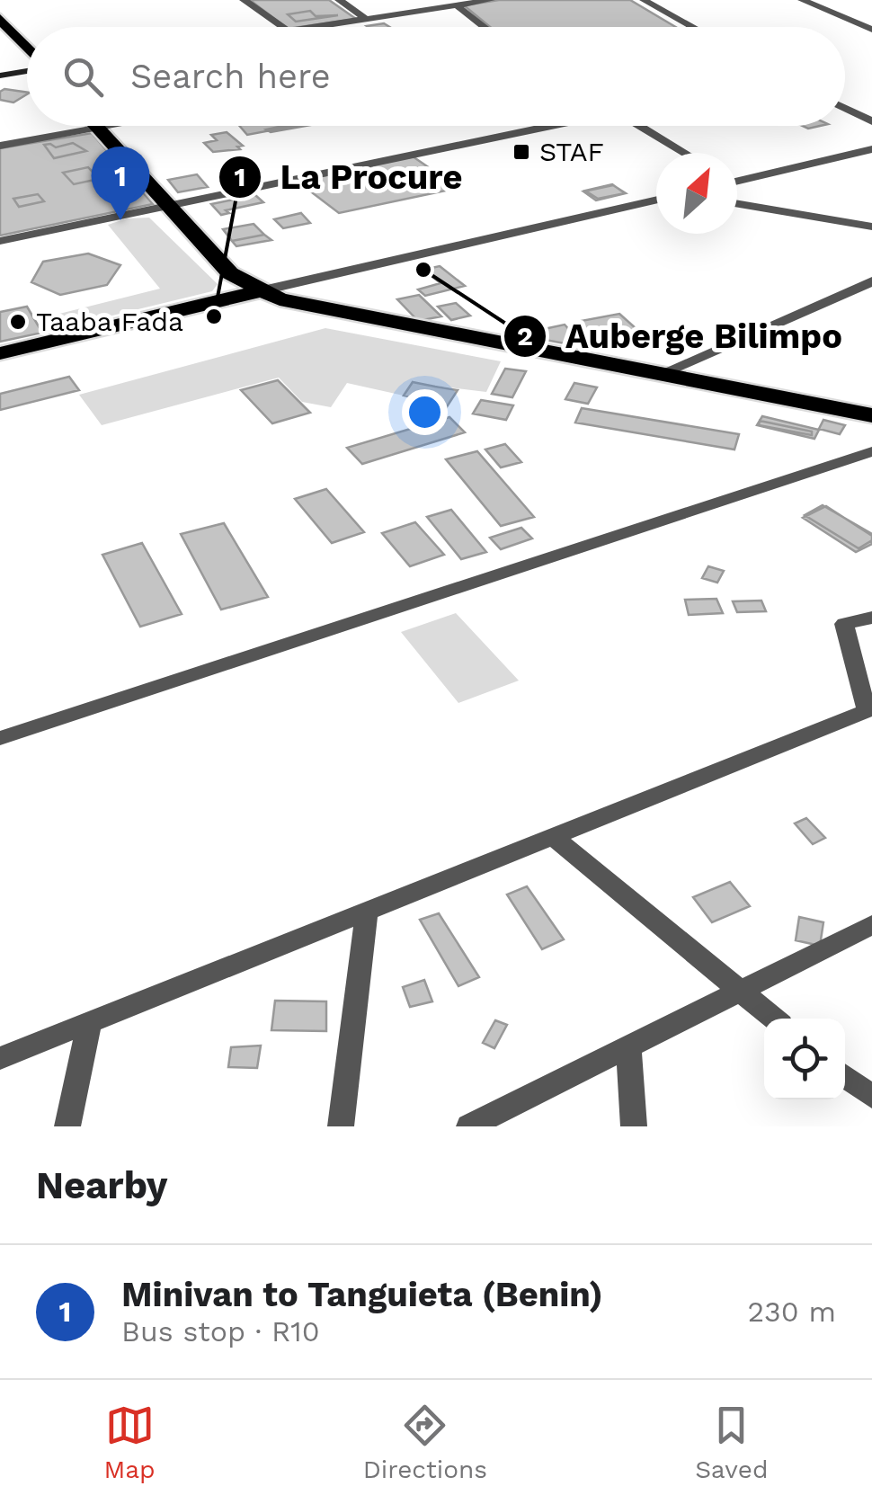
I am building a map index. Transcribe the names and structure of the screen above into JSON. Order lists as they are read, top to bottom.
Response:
{
  "places": {
    "transit": ["STAF"],
    "other": ["Auberge Bilimpo", "La Procure", "Taaba Fada"]
  },
  "north": "top right",
  "page": {
    "search": "Search here",
    "pins": "1",
    "heading": "Nearby",
    "list": [
      {
        "mark": "1",
        "name": "Minivan to Tanguieta (Benin)",
        "note": "Bus stop · R10",
        "value": "230 m"
      }
    ],
    "nav": ["Map", "Directions", "Saved"]
  }
}
